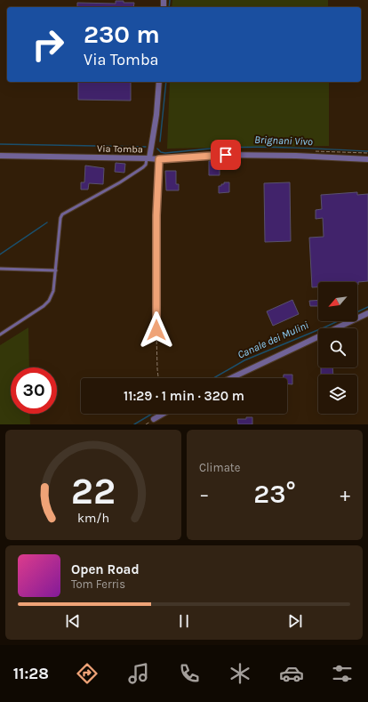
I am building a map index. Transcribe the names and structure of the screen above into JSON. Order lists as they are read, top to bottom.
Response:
{
  "streets": {
    "street": ["Via Tomba"]
  },
  "water": ["Brignani Vivo", "Canale dei Mulini"],
  "north": "bottom left",
  "page": {
    "turn": ["230 m", "Via Tomba"],
    "limit": "30",
    "trip": "11:29 · 1 min · 320 m",
    "tile": "Climate",
    "heat": ["−", "23°", "+"],
    "song": ["Open Road", "Tom Ferris"],
    "tabs": "11:28",
    "gauge": ["22", "km/h"]
  }
}
